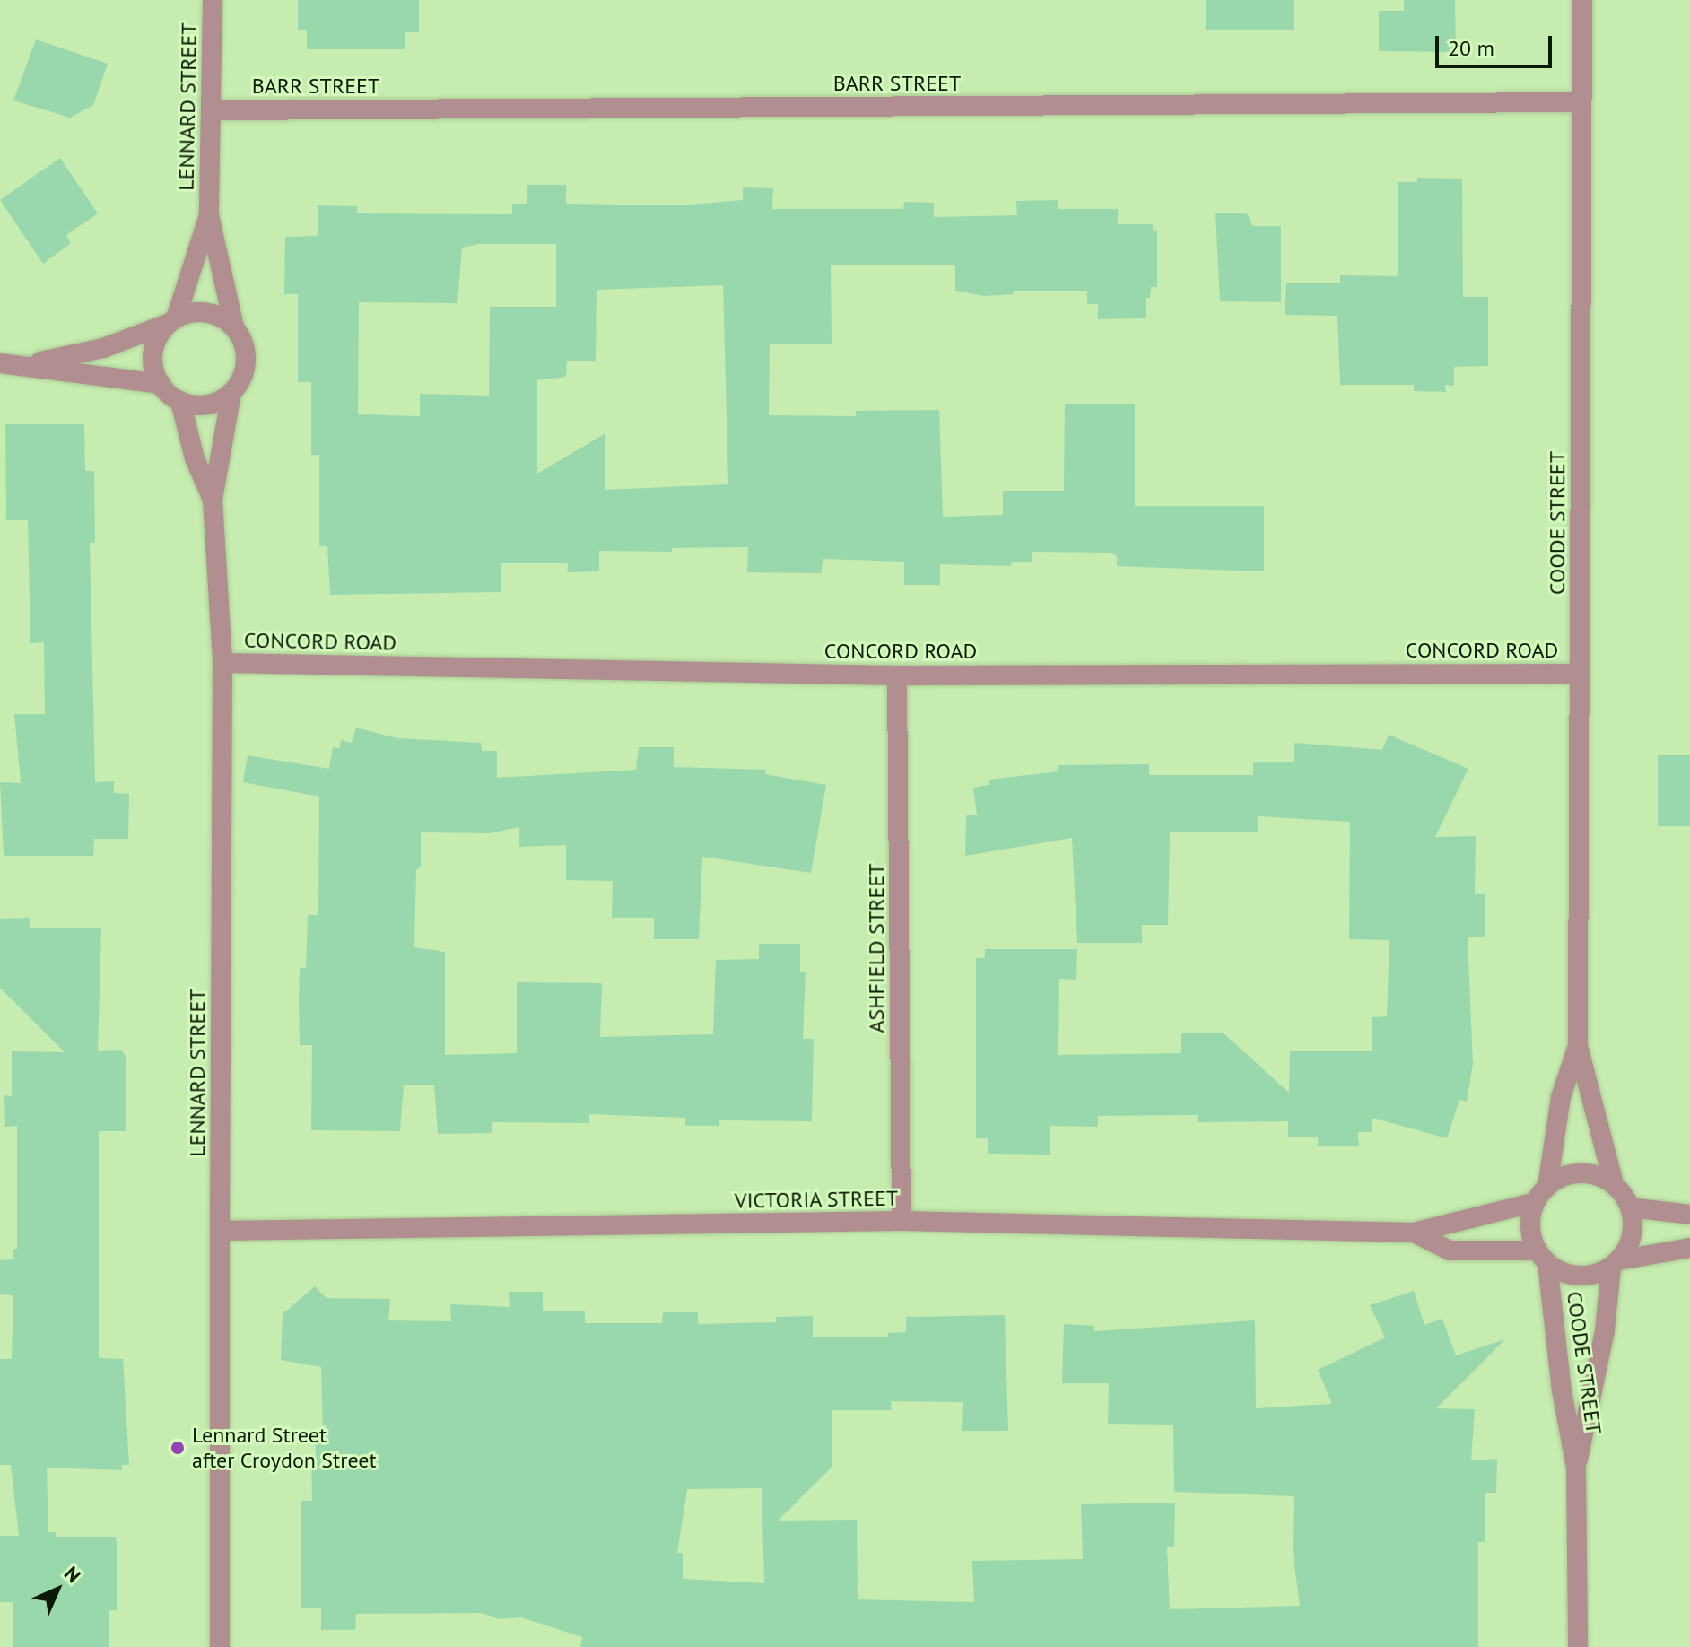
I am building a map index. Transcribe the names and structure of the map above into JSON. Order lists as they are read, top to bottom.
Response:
{
  "streets": {
    "street": [
      "BARR STREET",
      "LENNARD STREET",
      "COODE STREET",
      "CONCORD ROAD",
      "ASHFIELD STREET",
      "VICTORIA STREET"
    ]
  },
  "crossings": [
    ["BARR STREET", "LENNARD STREET"],
    ["BARR STREET", "COODE STREET"],
    ["LENNARD STREET", "CONCORD ROAD"],
    ["LENNARD STREET", "VICTORIA STREET"],
    ["COODE STREET", "CONCORD ROAD"],
    ["COODE STREET", "VICTORIA STREET"],
    ["CONCORD ROAD", "ASHFIELD STREET"],
    ["ASHFIELD STREET", "VICTORIA STREET"]
  ],
  "places": ["Lennard Street after Croydon Street"],
  "scale_bar": "20 m",
  "north": "top right"
}
